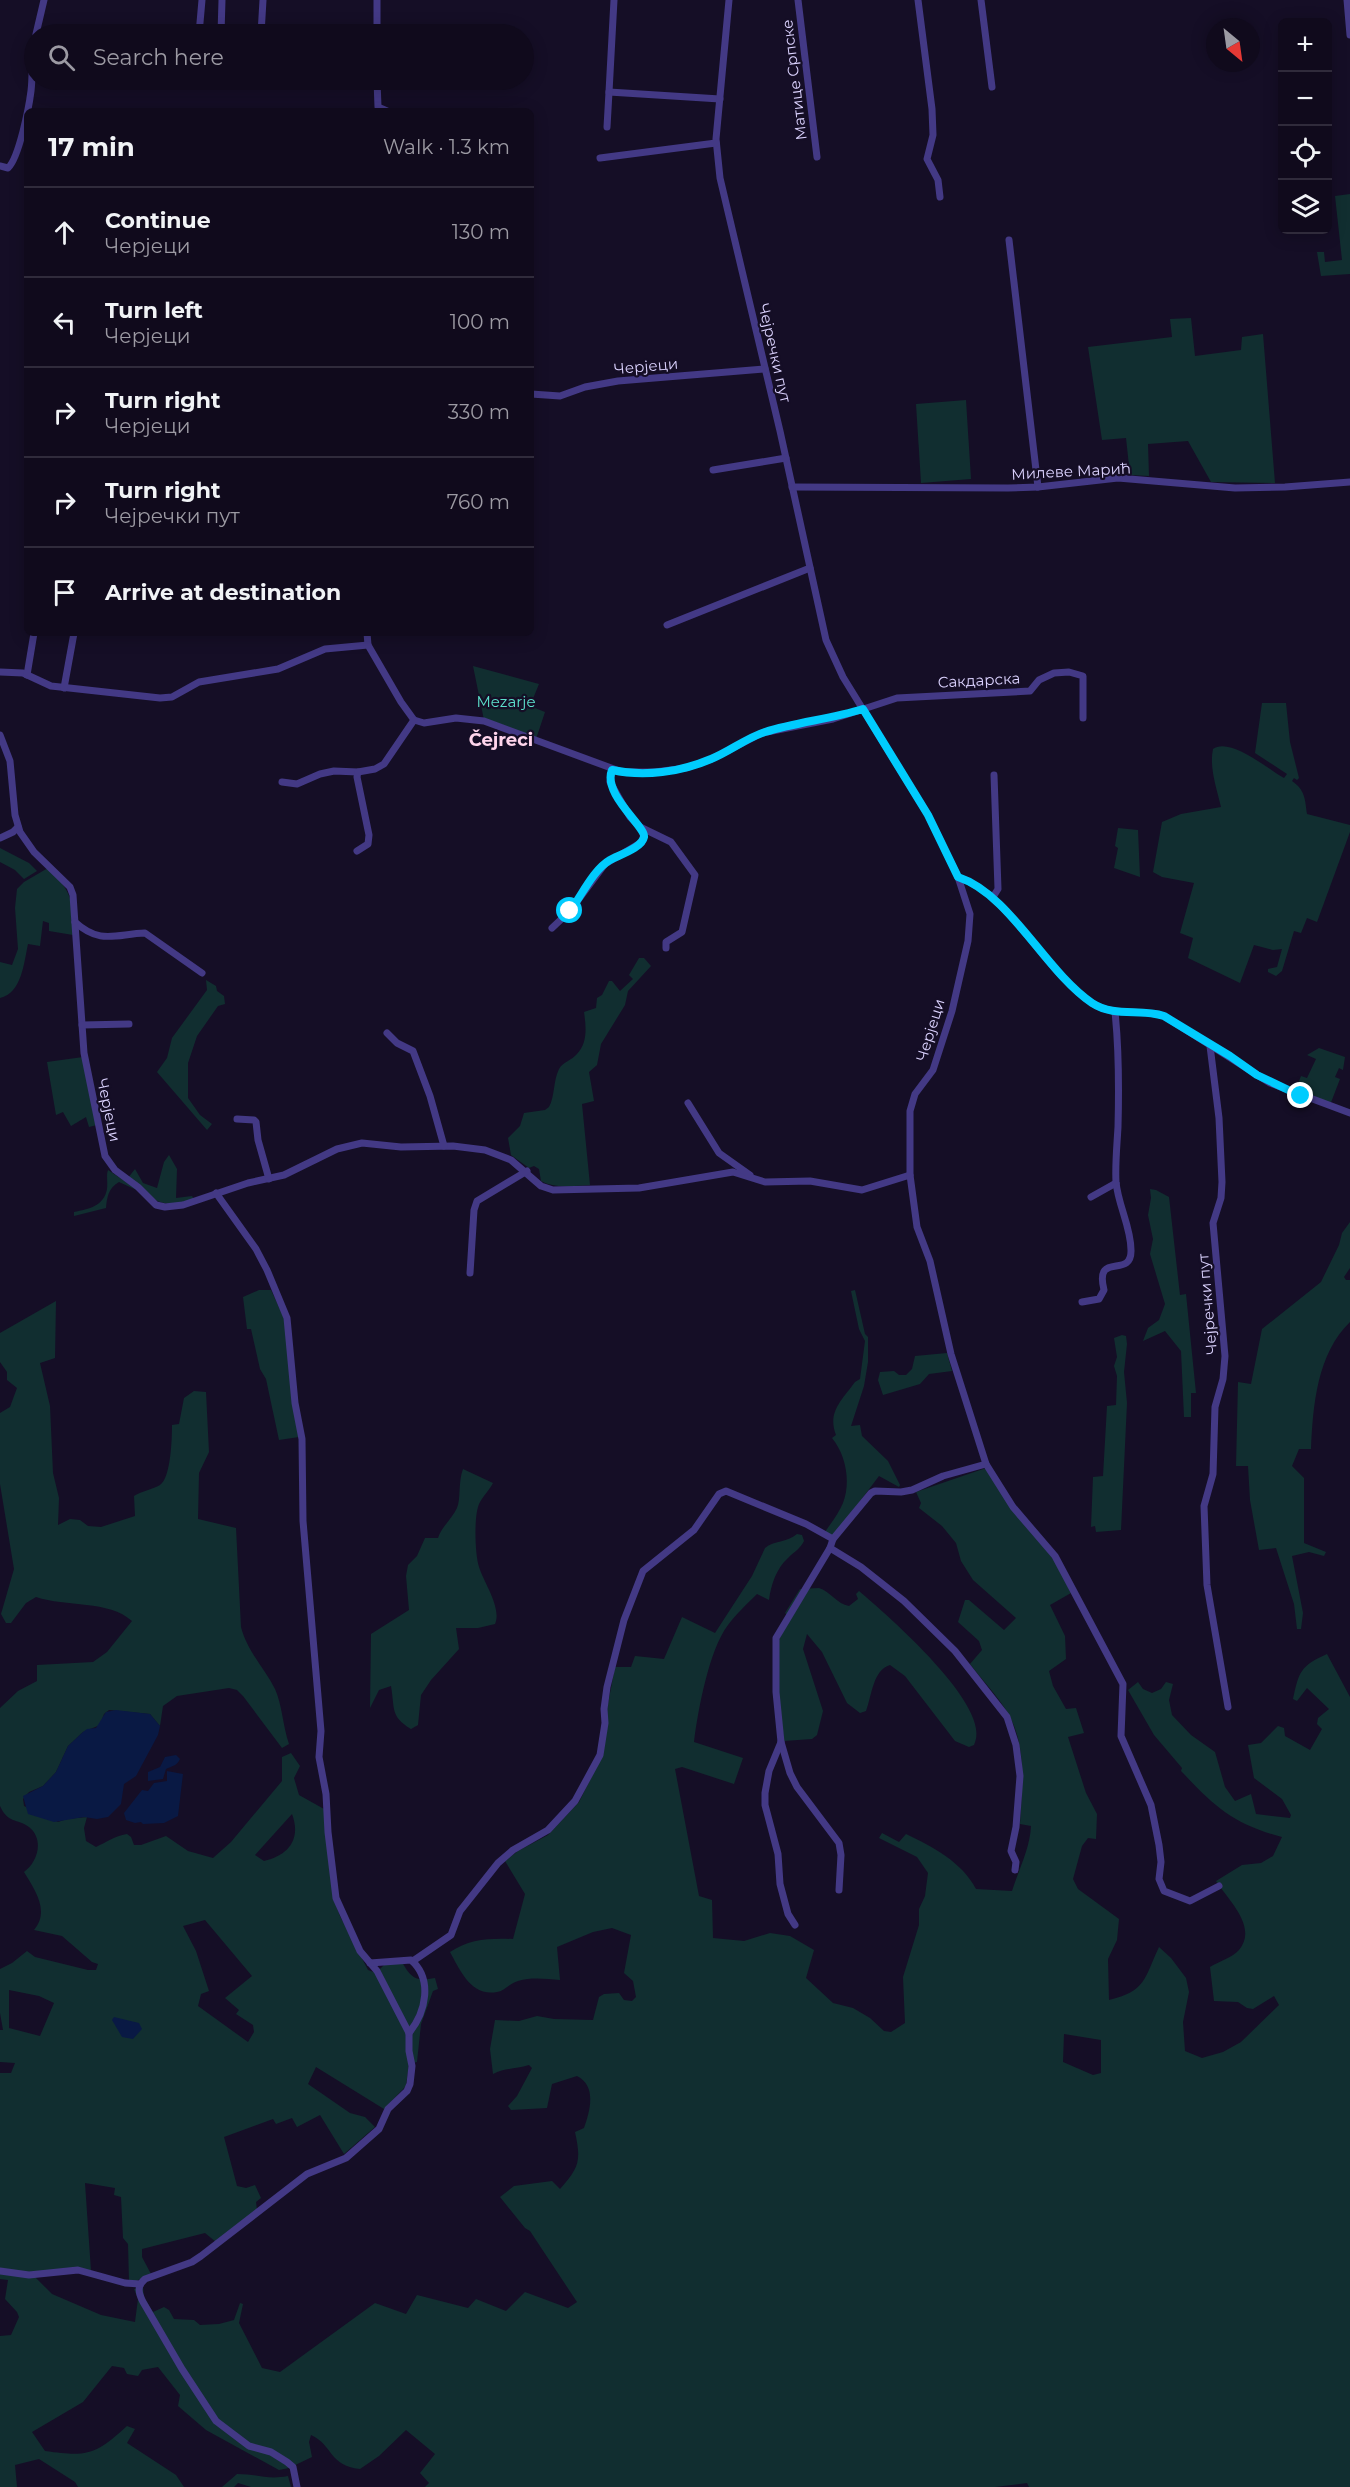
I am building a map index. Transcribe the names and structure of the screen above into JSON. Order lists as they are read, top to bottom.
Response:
{
  "streets": {
    "street": [
      "Матице Српске",
      "Чејречки пут",
      "Черјеци",
      "Милеве Мaрић",
      "Сакдарска"
    ]
  },
  "crossings": [
    ["Чејречки пут", "Черјеци"],
    ["Чејречки пут", "Милеве Мaрић"],
    ["Чејречки пут", "Сакдарска"]
  ],
  "districts": ["Čejreci"],
  "parks": ["Mezarje"],
  "north": "bottom right",
  "page": {
    "map_buttons": ["+", "−"],
    "search": "Search here",
    "heading": ["17 min", "Walk · 1.3 km"],
    "list": [
      ["Continue", "Черјеци", "130 m"],
      ["Turn left", "Черјеци", "100 m"],
      ["Turn right", "Черјеци", "330 m"],
      ["Turn right", "Чејречки пут", "760 m"],
      "Arrive at destination"
    ]
  }
}
